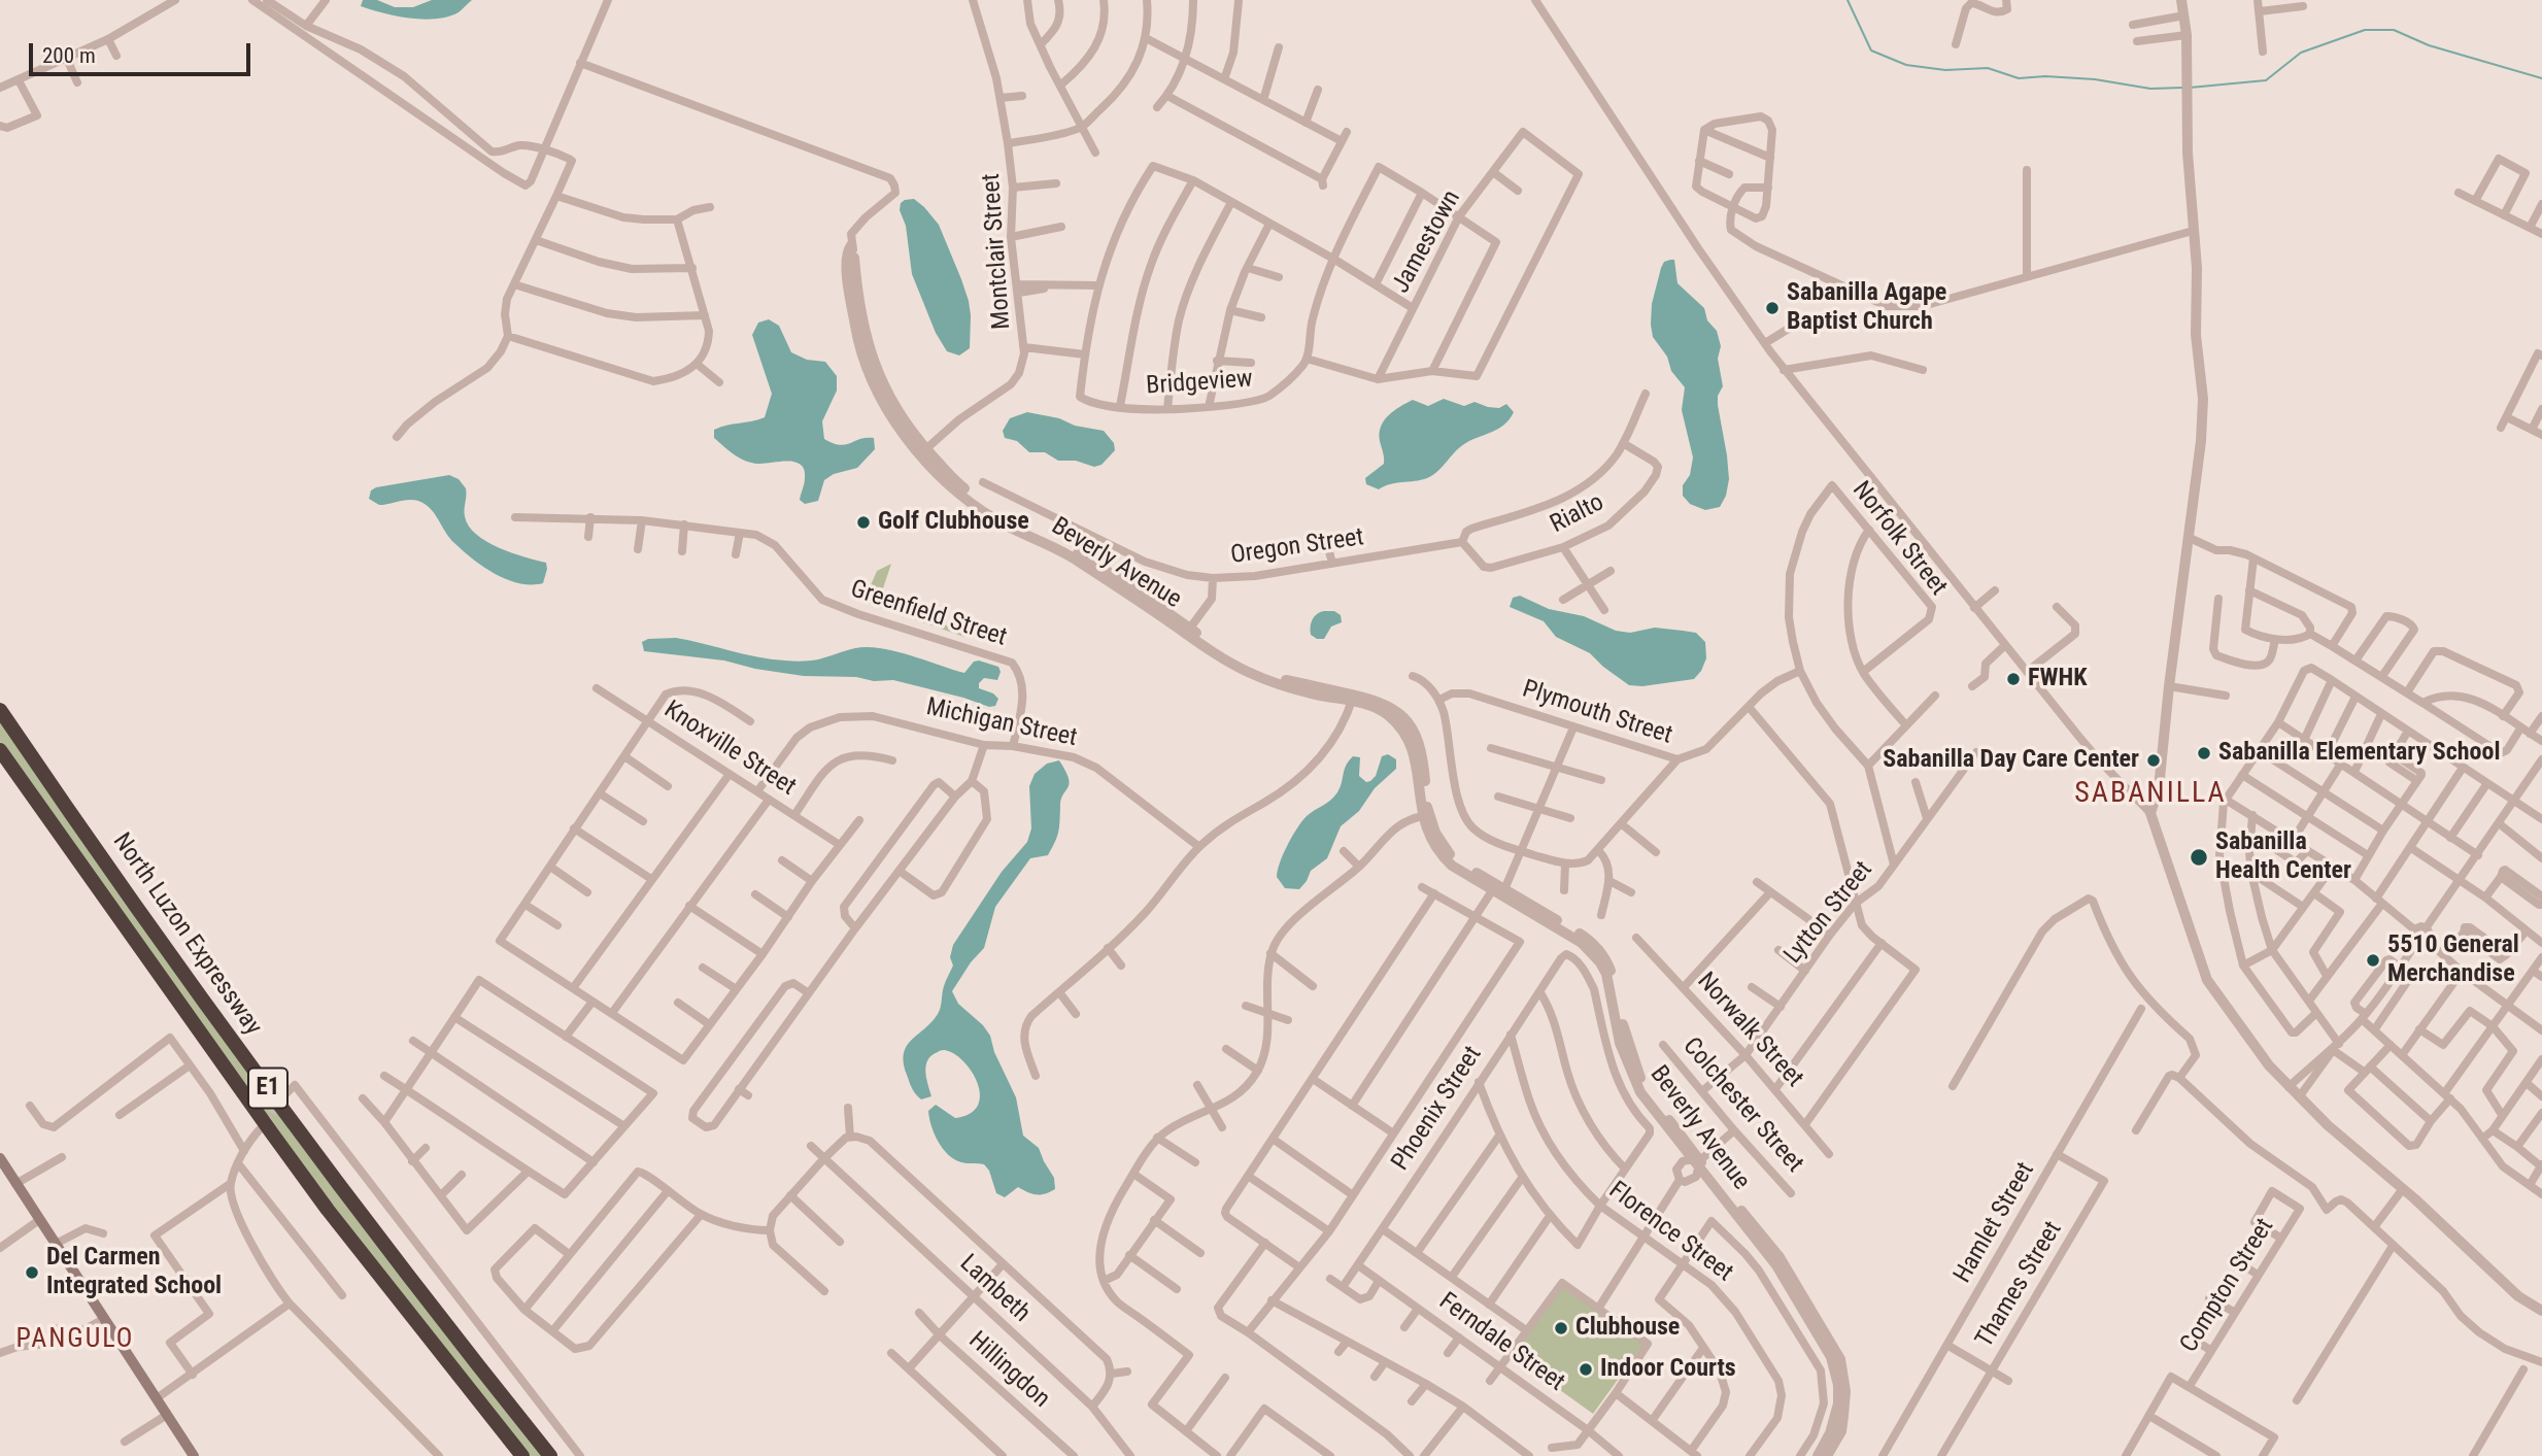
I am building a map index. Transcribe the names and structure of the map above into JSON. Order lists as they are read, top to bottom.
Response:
{
  "streets": {
    "highway": ["North Luzon Expressway", "E1"],
    "street": [
      "Jamestown",
      "Montclair Street",
      "Bridgeview",
      "Rialto",
      "Norfolk Street",
      "Oregon Street",
      "Beverly Avenue",
      "Greenfield Street",
      "Plymouth Street",
      "Michigan Street",
      "Knoxville Street",
      "Lytton Street",
      "Norwalk Street",
      "Colchester Street",
      "Phoenix Street",
      "Hamlet Street",
      "Florence Street",
      "Thames Street",
      "Compton Street",
      "Lambeth",
      "Ferndale Street",
      "Hillingdon"
    ]
  },
  "crossings": [
    ["Montclair Street", "Beverly Avenue"],
    ["Rialto", "Oregon Street"],
    ["Norfolk Street", "Plymouth Street"],
    ["Greenfield Street", "Michigan Street"],
    ["Michigan Street", "Knoxville Street"],
    ["Lytton Street", "Norwalk Street"],
    ["Lytton Street", "Colchester Street"],
    ["Phoenix Street", "Florence Street"],
    ["Phoenix Street", "Ferndale Street"],
    ["Hamlet Street", "Thames Street"]
  ],
  "districts": ["SABANILLA", "PANGULO"],
  "places": [
    "Sabanilla Agape Baptist Church",
    "Golf Clubhouse",
    "FWHK",
    "Sabanilla Elementary School",
    "Sabanilla Day Care Center",
    "Sabanilla Health Center",
    "5510 General Merchandise",
    "Del Carmen Integrated School",
    "Clubhouse",
    "Indoor Courts"
  ],
  "scale_bar": "200 m"
}
